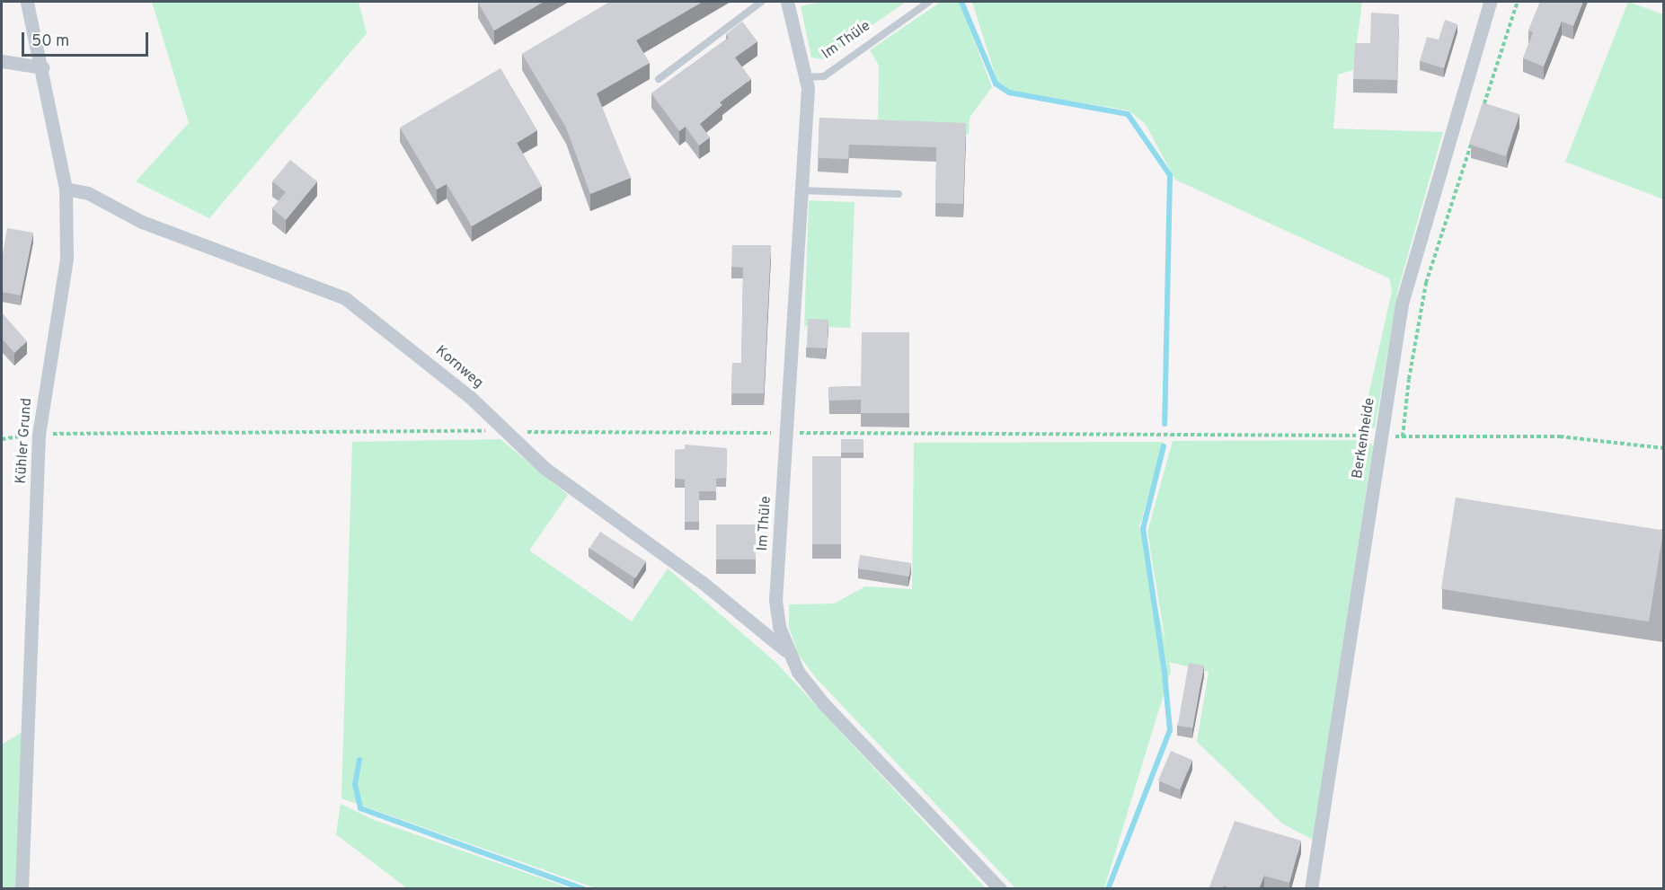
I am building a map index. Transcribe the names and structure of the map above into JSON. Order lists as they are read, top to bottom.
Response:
{
  "streets": {
    "street": [
      "Im Thüle",
      "Kornweg",
      "Berkenheide",
      "Kühler Grund"
    ]
  },
  "crossings": [
    ["Im Thüle", "Kornweg"],
    ["Kornweg", "Kühler Grund"]
  ],
  "scale_bar": "50 m"
}
